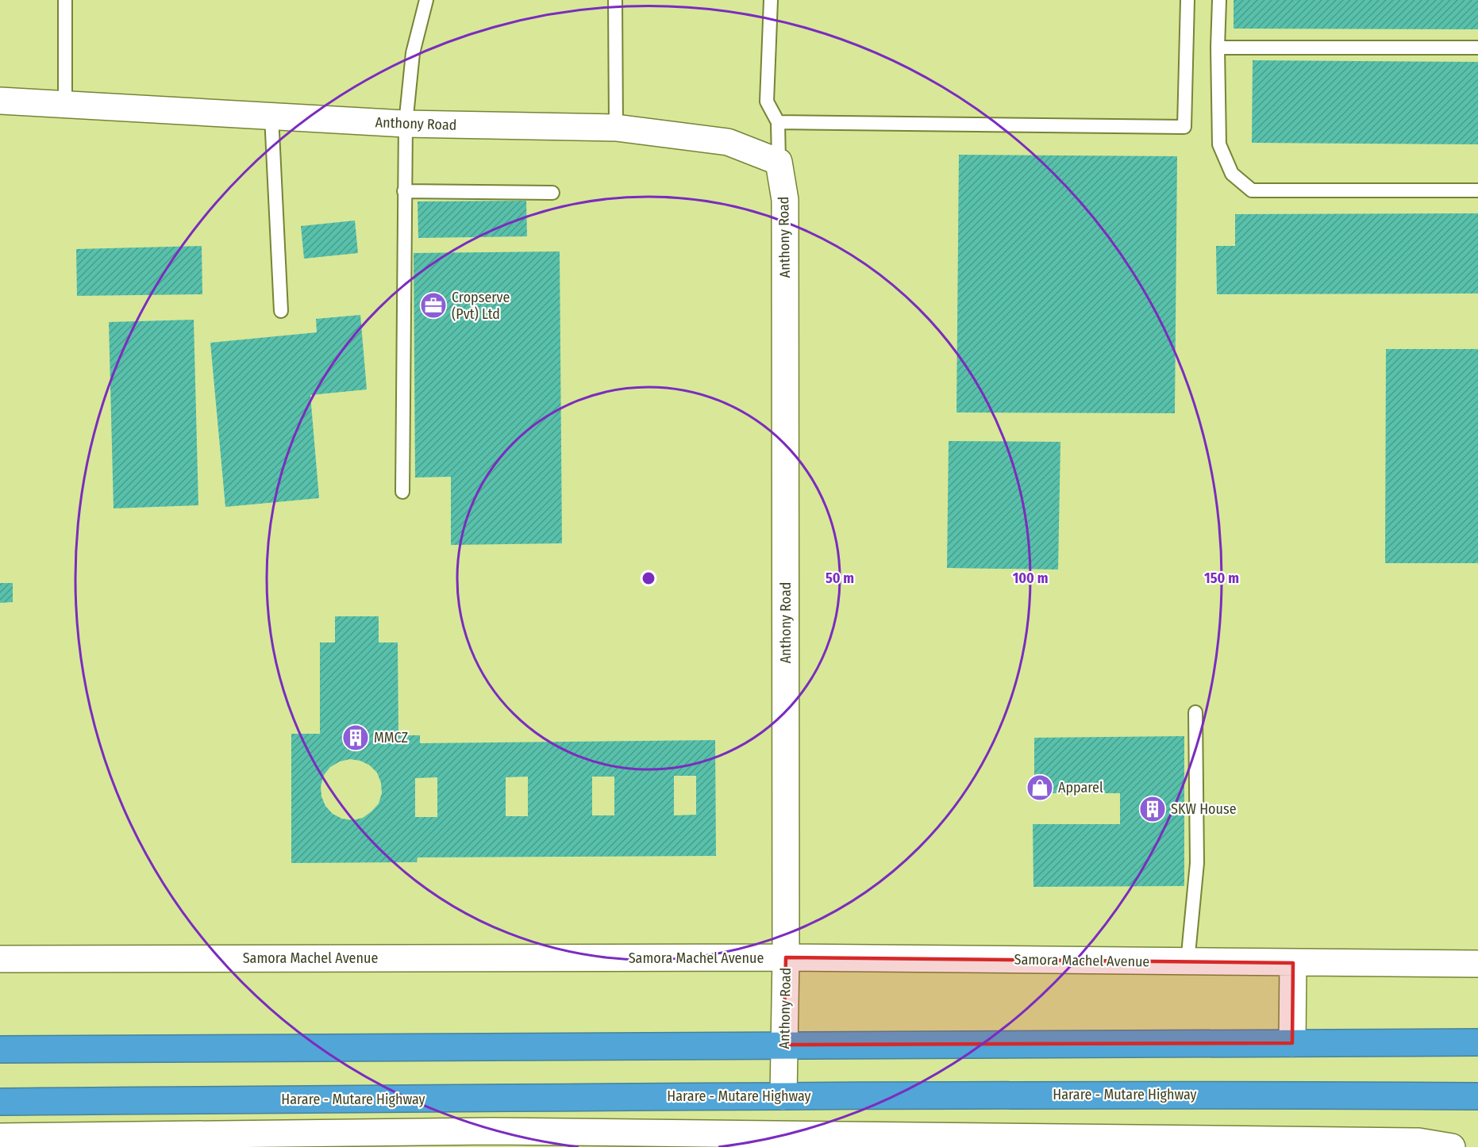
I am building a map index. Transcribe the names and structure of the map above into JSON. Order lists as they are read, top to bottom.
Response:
{
  "streets": {
    "highway": ["Harare - Mutare Highway"],
    "street": ["Anthony Road", "Samora Machel Avenue"]
  },
  "crossings": [
    ["Anthony Road", "Samora Machel Avenue"],
    ["Anthony Road", "Harare - Mutare Highway"]
  ],
  "places": {
    "office": ["Cropserve (Pvt) Ltd"],
    "building": ["MMCZ", "SKW House"],
    "shop": ["Apparel"]
  },
  "rings": ["50 m", "100 m", "150 m"]
}
